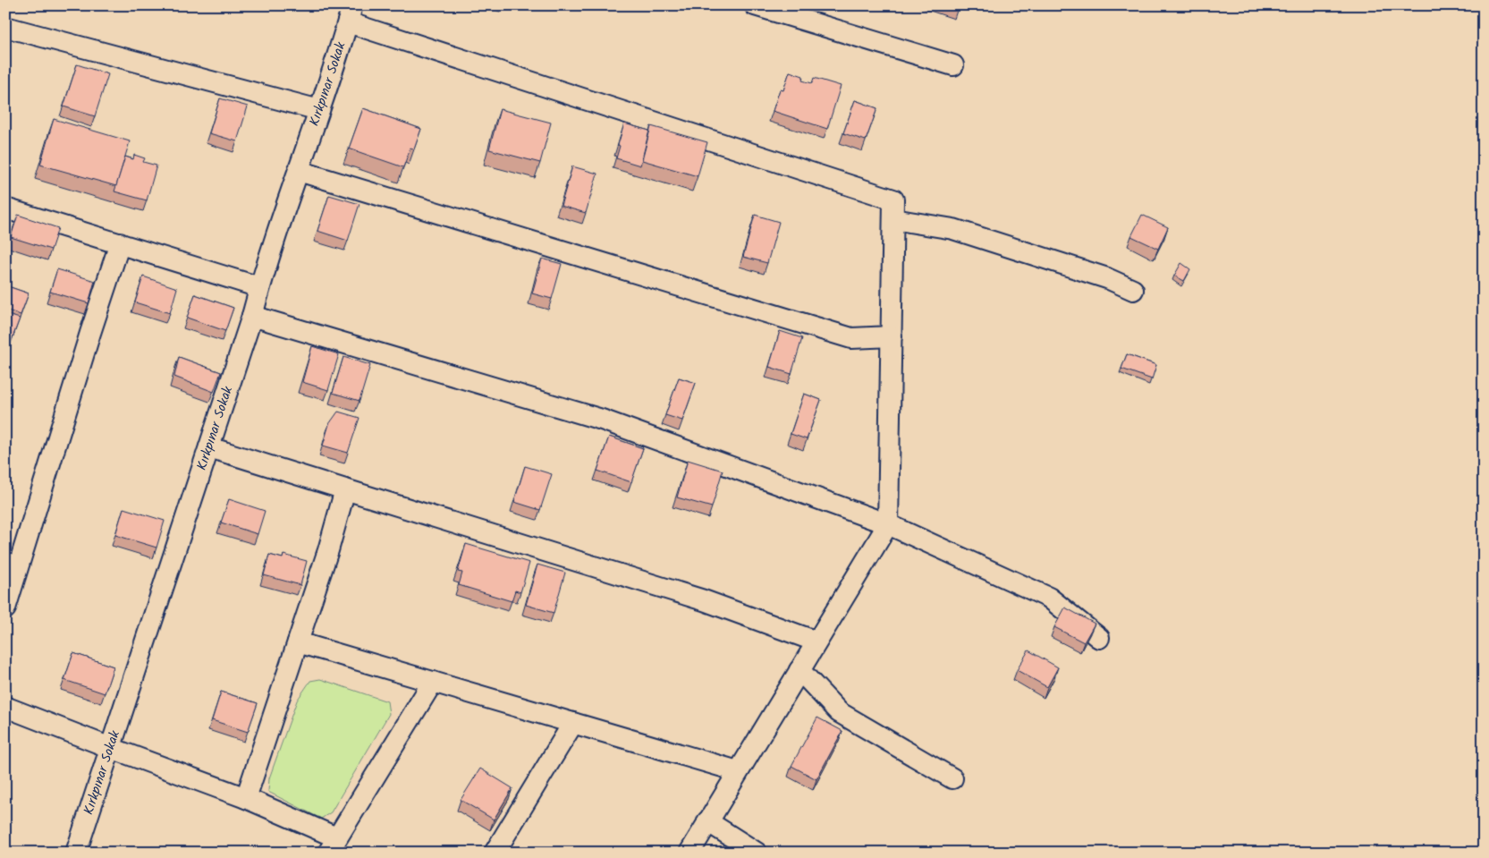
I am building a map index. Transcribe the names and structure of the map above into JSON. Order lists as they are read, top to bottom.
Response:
{
  "streets": {
    "street": ["Kırkpınar Sokak"]
  }
}
